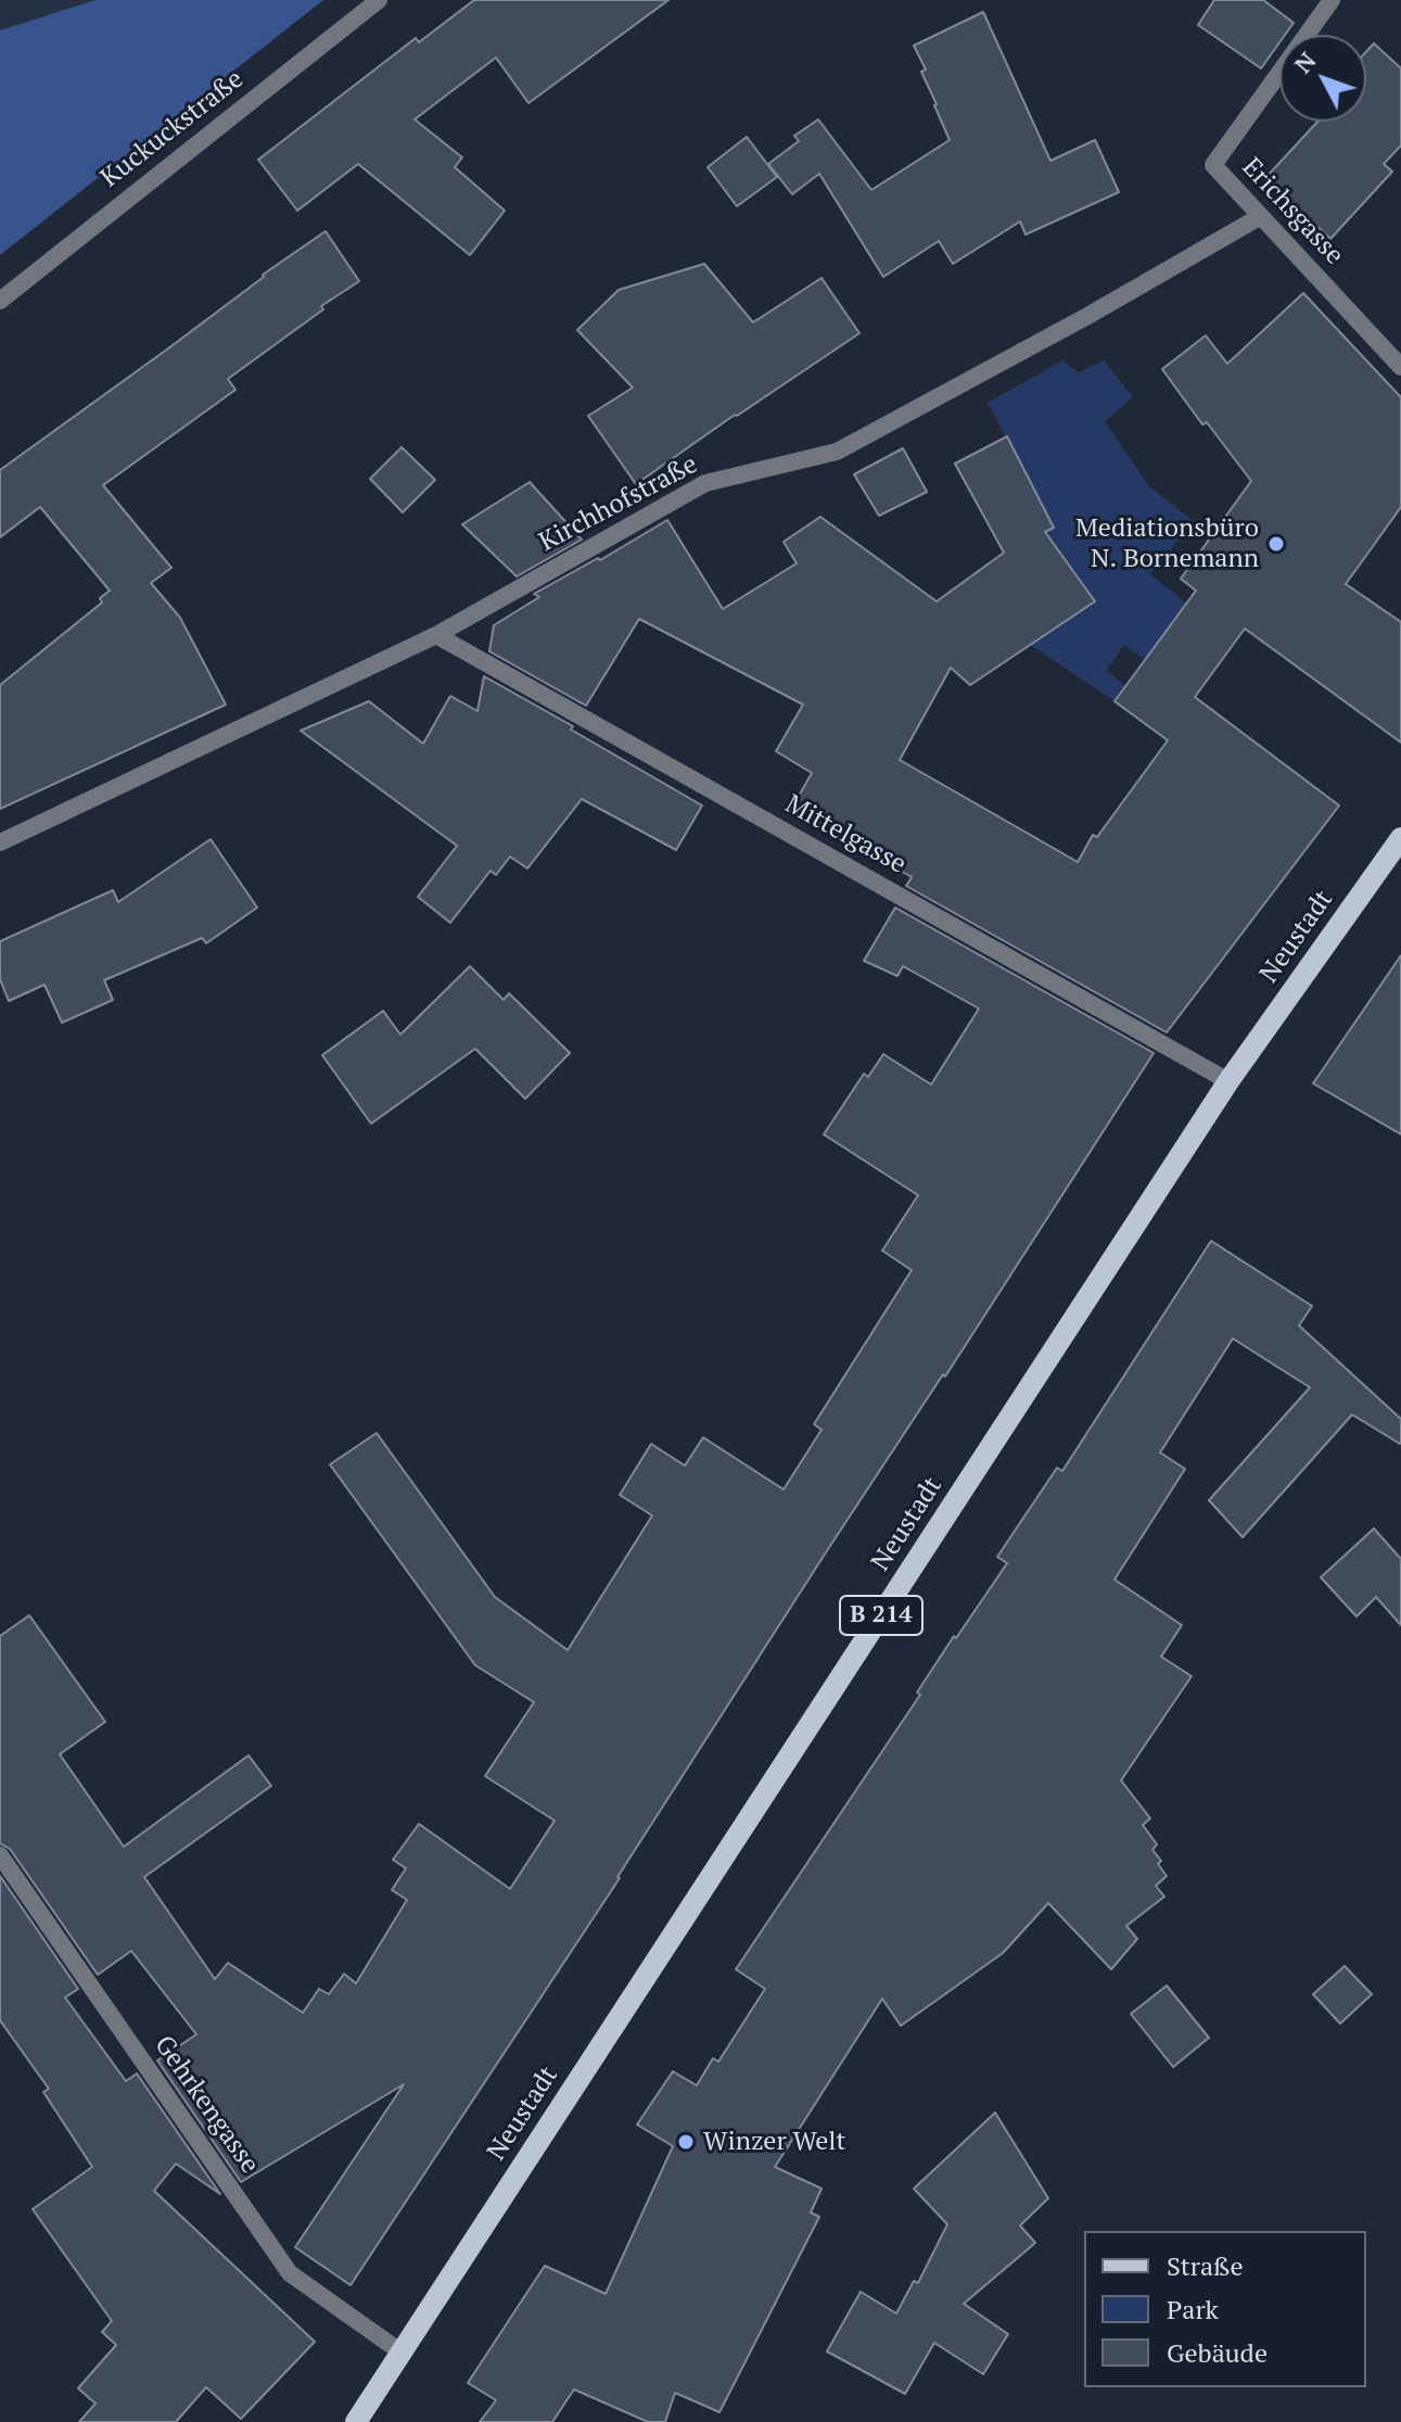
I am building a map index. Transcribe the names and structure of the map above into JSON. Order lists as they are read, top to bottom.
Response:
{
  "streets": {
    "main road": ["Neustadt", "B 214"],
    "street": [
      "Kuckuckstraße",
      "Erichsgasse",
      "Kirchhofstraße",
      "Mittelgasse",
      "Gehrkengasse"
    ]
  },
  "crossings": [
    ["Erichsgasse", "Kirchhofstraße"],
    ["Kirchhofstraße", "Mittelgasse"],
    ["Mittelgasse", "Neustadt"],
    ["Neustadt", "Gehrkengasse"]
  ],
  "places": ["Mediationsbüro N. Bornemann", "Winzer Welt"],
  "legend": ["Straße", "Park", "Gebäude"],
  "north": "top left"
}
